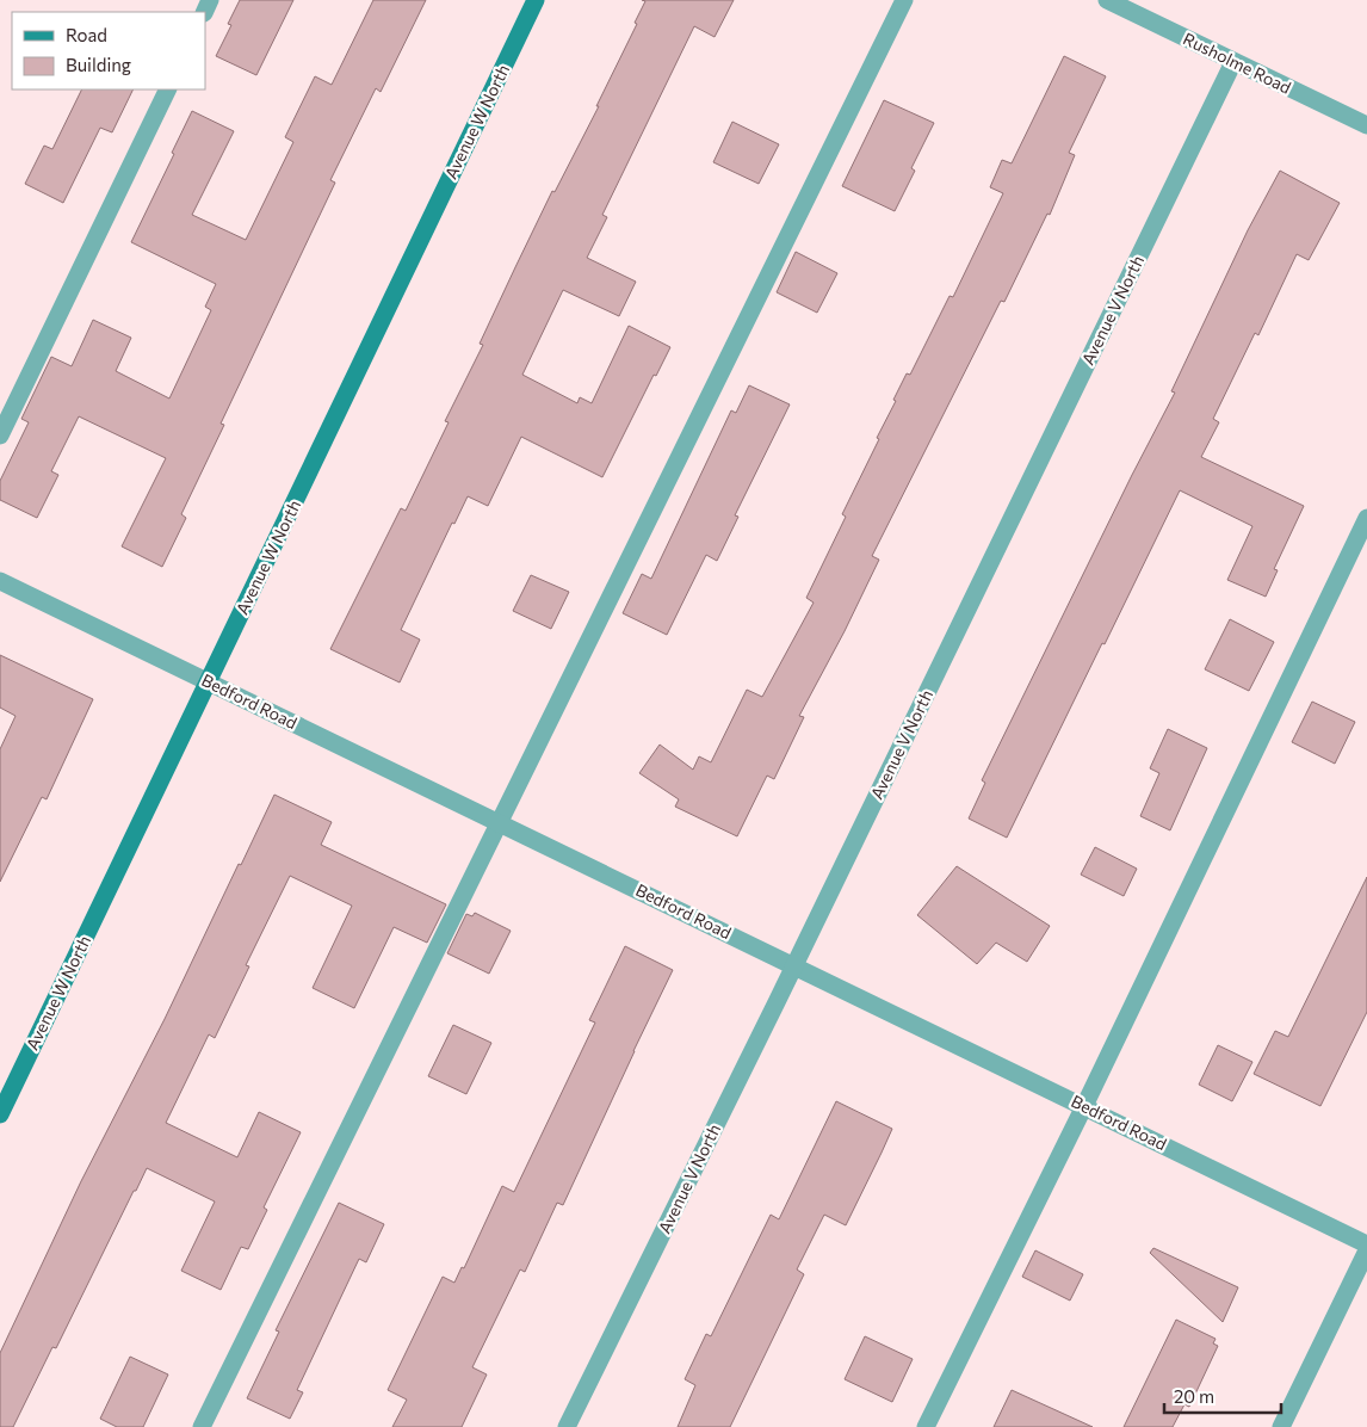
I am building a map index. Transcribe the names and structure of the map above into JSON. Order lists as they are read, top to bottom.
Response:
{
  "streets": {
    "street": [
      "Rusholme Road",
      "Avenue W North",
      "Avenue V North",
      "Bedford Road"
    ]
  },
  "crossings": [
    ["Rusholme Road", "Avenue V North"],
    ["Avenue W North", "Bedford Road"],
    ["Avenue V North", "Bedford Road"]
  ],
  "legend": ["Road", "Building"],
  "scale_bar": "20 m"
}
